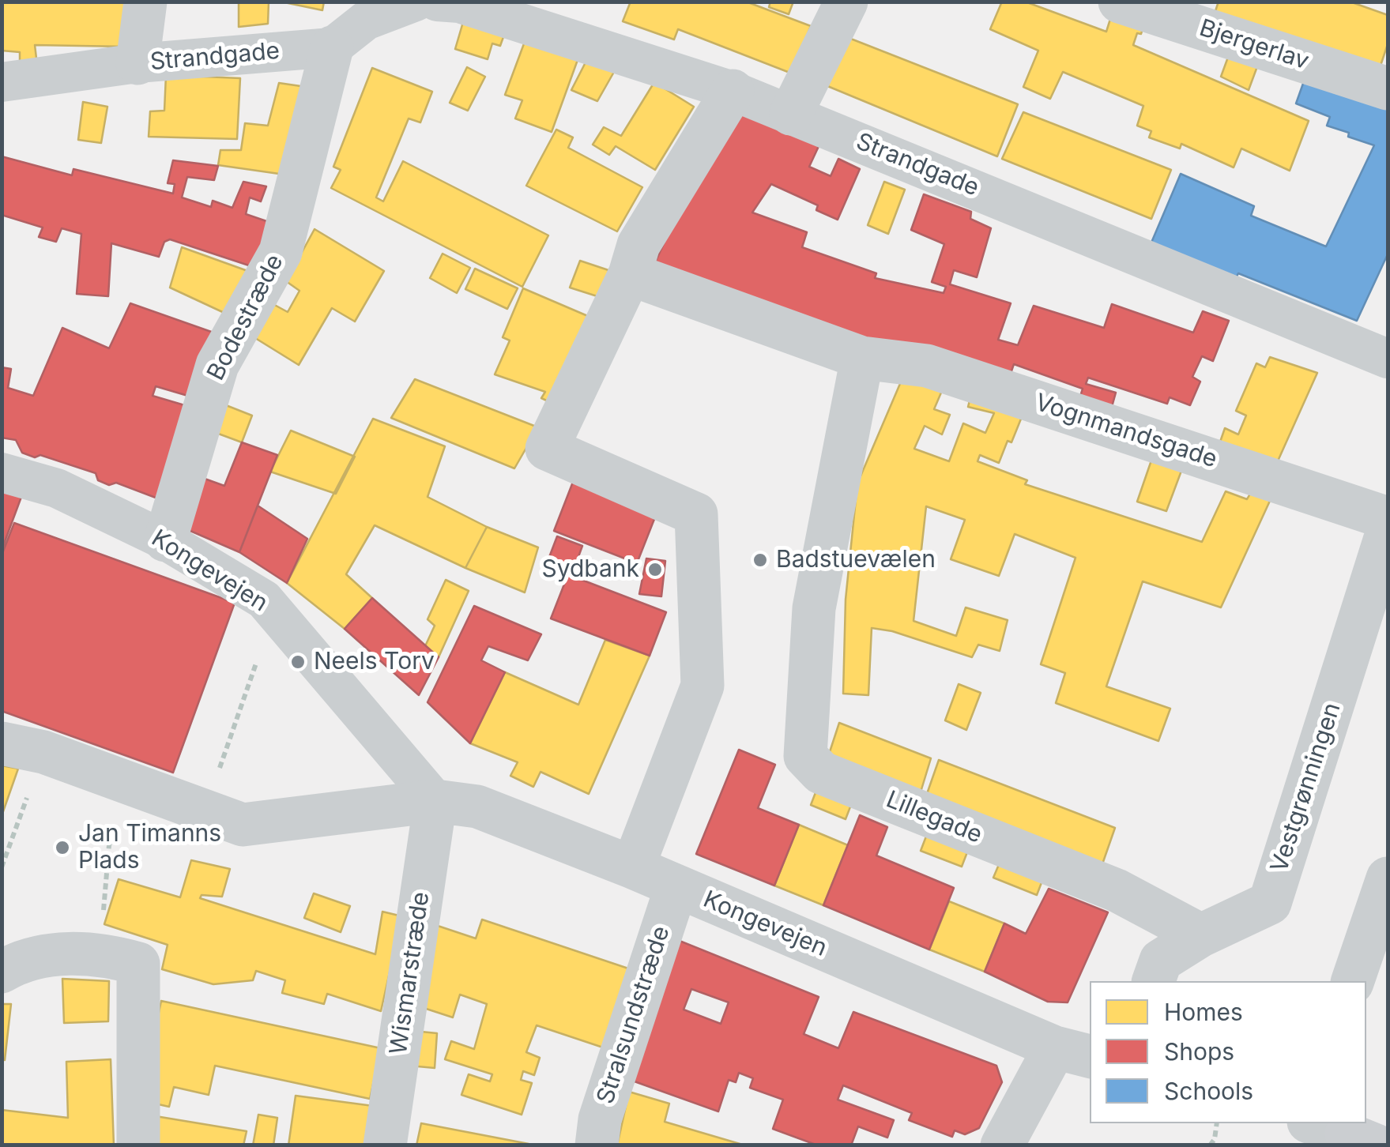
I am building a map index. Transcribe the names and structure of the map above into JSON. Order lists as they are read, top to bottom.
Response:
{
  "streets": {
    "street": [
      "Bjergerlav",
      "Strandgade",
      "Bodestræde",
      "Vognmandsgade",
      "Kongevejen",
      "Vestgrønningen",
      "Lillegade",
      "Wismarstræde",
      "Stralsundstræde"
    ]
  },
  "crossings": [
    ["Strandgade", "Bodestræde"],
    ["Bodestræde", "Kongevejen"],
    ["Vognmandsgade", "Lillegade"],
    ["Kongevejen", "Wismarstræde"],
    ["Kongevejen", "Stralsundstræde"],
    ["Vestgrønningen", "Lillegade"]
  ],
  "places": [
    "Badstuevælen",
    "Sydbank",
    "Neels Torv",
    "Jan Timanns Plads"
  ],
  "legend": ["Homes", "Shops", "Schools"]
}
